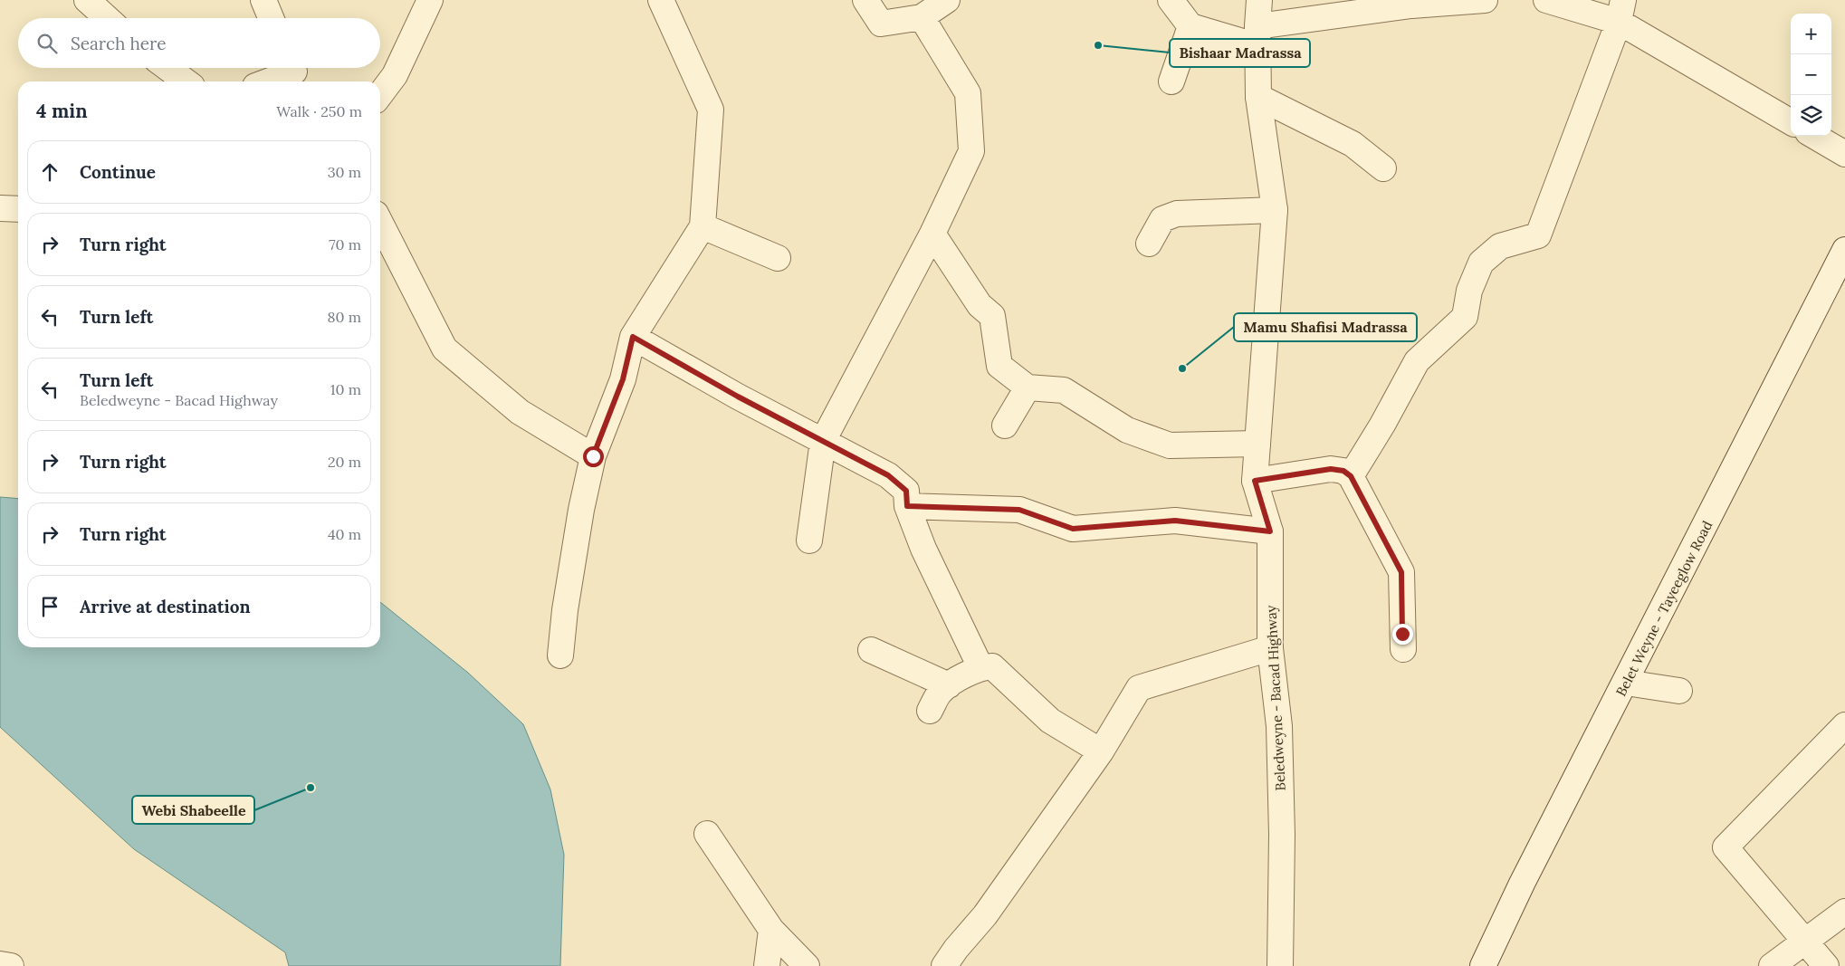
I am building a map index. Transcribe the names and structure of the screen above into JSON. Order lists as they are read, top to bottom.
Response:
{
  "streets": {
    "street": ["Belet Weyne - Tayeeglow Road", "Beledweyne - Bacad Highway"]
  },
  "places": ["Bishaar Madrassa", "Mamu Shafisi Madrassa", "Webi Shabeelle"],
  "page": {
    "map_buttons": ["+", "−"],
    "search": "Search here",
    "heading": ["4 min", "Walk · 250 m"],
    "list": [
      ["Continue", "30 m"],
      ["Turn right", "70 m"],
      ["Turn left", "80 m"],
      ["Turn left", "Beledweyne - Bacad Highway", "10 m"],
      ["Turn right", "20 m"],
      ["Turn right", "40 m"],
      "Arrive at destination"
    ]
  }
}
